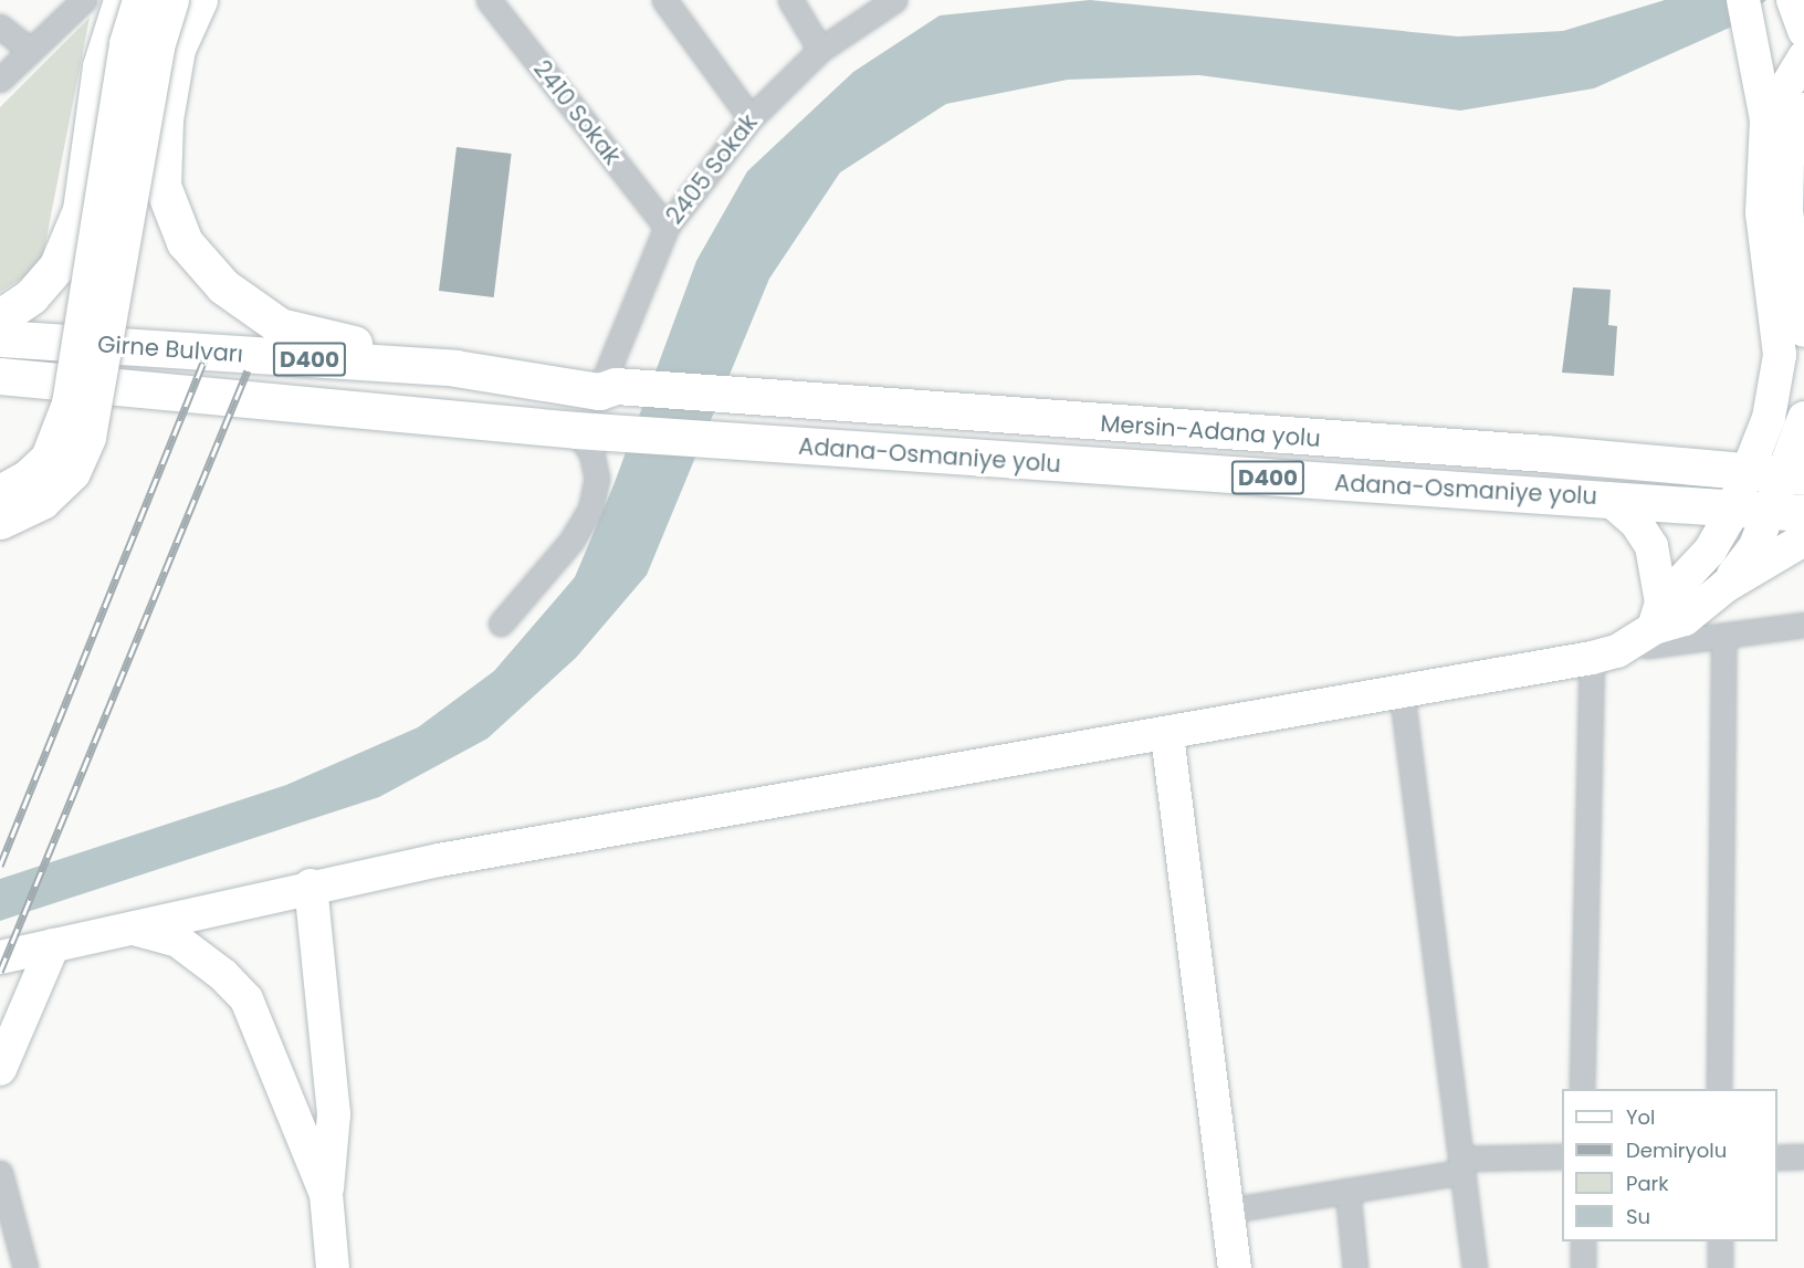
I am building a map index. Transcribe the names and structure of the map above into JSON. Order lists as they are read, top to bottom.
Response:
{
  "streets": {
    "highway": [
      "Girne Bulvarı",
      "D400",
      "Mersin-Adana yolu",
      "Adana-Osmaniye yolu"
    ],
    "street": ["2410 Sokak", "2405 Sokak"]
  },
  "crossings": [
    ["2410 Sokak", "2405 Sokak"],
    ["2405 Sokak", "Girne Bulvarı"],
    ["2405 Sokak", "Mersin-Adana yolu"],
    ["Girne Bulvarı", "Mersin-Adana yolu"],
    ["Girne Bulvarı", "Adana-Osmaniye yolu"]
  ],
  "legend": [
    "Yol",
    "Demiryolu",
    "Park",
    "Su"
  ]
}
